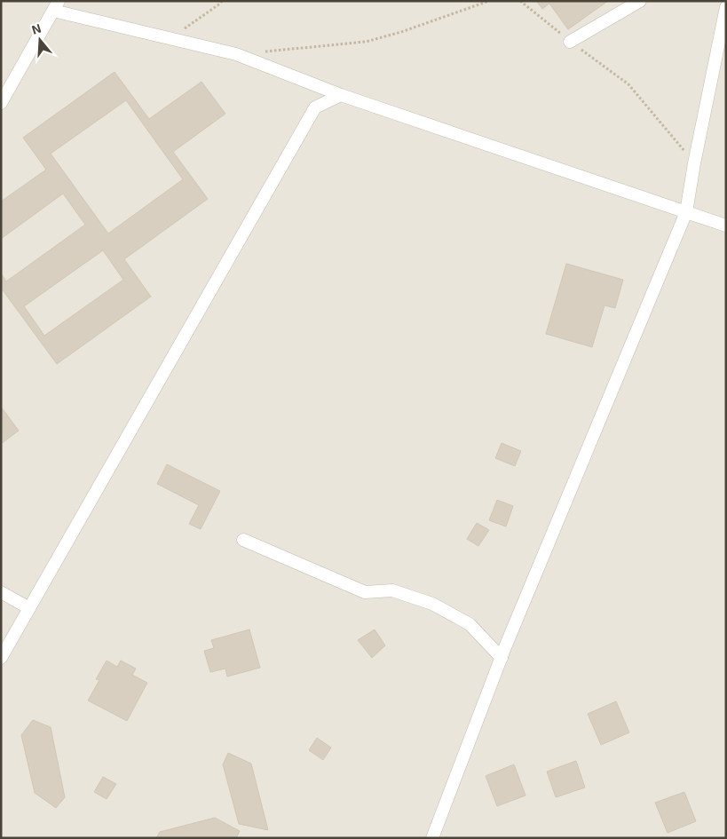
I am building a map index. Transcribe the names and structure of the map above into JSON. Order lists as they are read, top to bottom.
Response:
{
  "north": "top"
}
